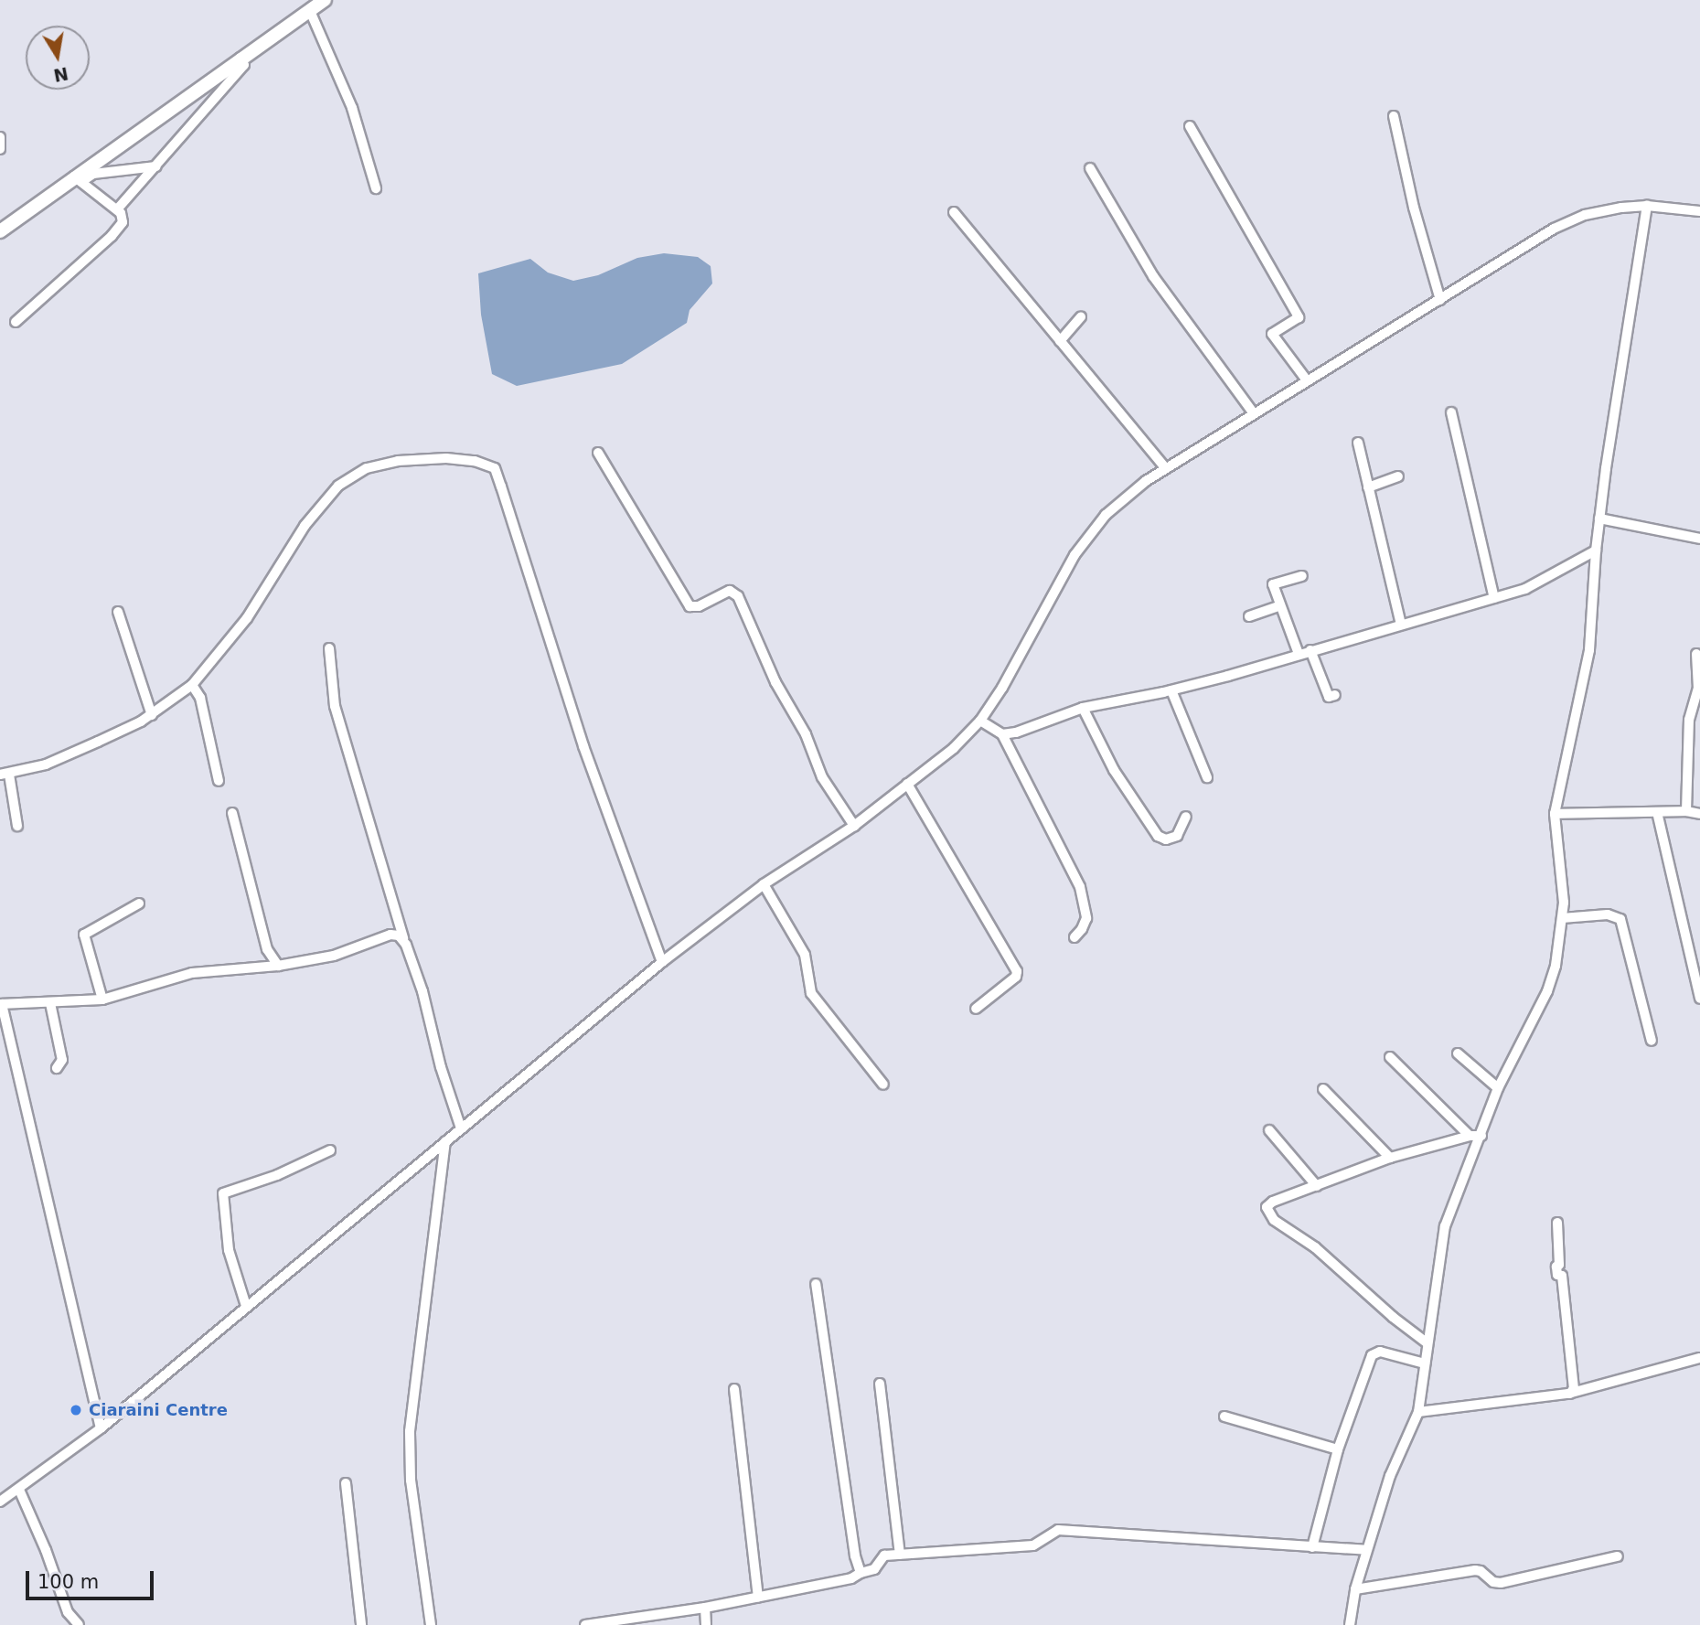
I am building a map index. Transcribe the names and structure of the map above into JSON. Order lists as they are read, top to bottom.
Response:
{
  "places": ["Ciaraini Centre"],
  "scale_bar": "100 m",
  "north": "bottom"
}
